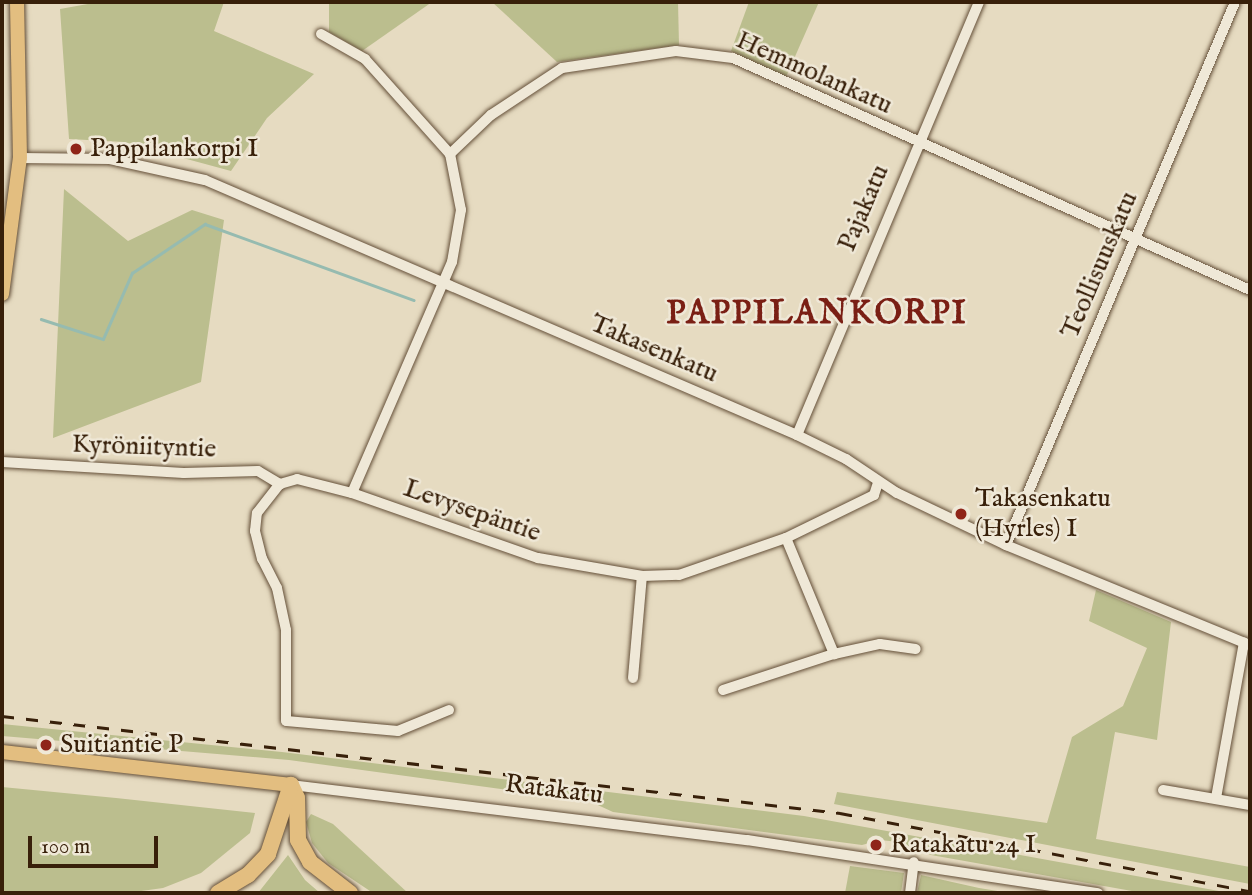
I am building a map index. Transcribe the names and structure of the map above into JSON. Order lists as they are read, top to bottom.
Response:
{
  "streets": {
    "main road": ["Ratakatu"],
    "street": [
      "Hemmolankatu",
      "Pajakatu",
      "Teollisuuskatu",
      "Takasenkatu",
      "Kyröniityntie",
      "Levysepäntie"
    ]
  },
  "crossings": [
    ["Hemmolankatu", "Pajakatu"],
    ["Hemmolankatu", "Teollisuuskatu"],
    ["Pajakatu", "Takasenkatu"],
    ["Teollisuuskatu", "Takasenkatu"],
    ["Takasenkatu", "Levysepäntie"],
    ["Kyröniityntie", "Levysepäntie"]
  ],
  "districts": ["PAPPILANKORPI"],
  "places": [
    "Pappilankorpi I",
    "Takasenkatu (Hyrles) I",
    "Suitiantie P",
    "Ratakatu 24 I"
  ],
  "scale_bar": "100 m"
}
